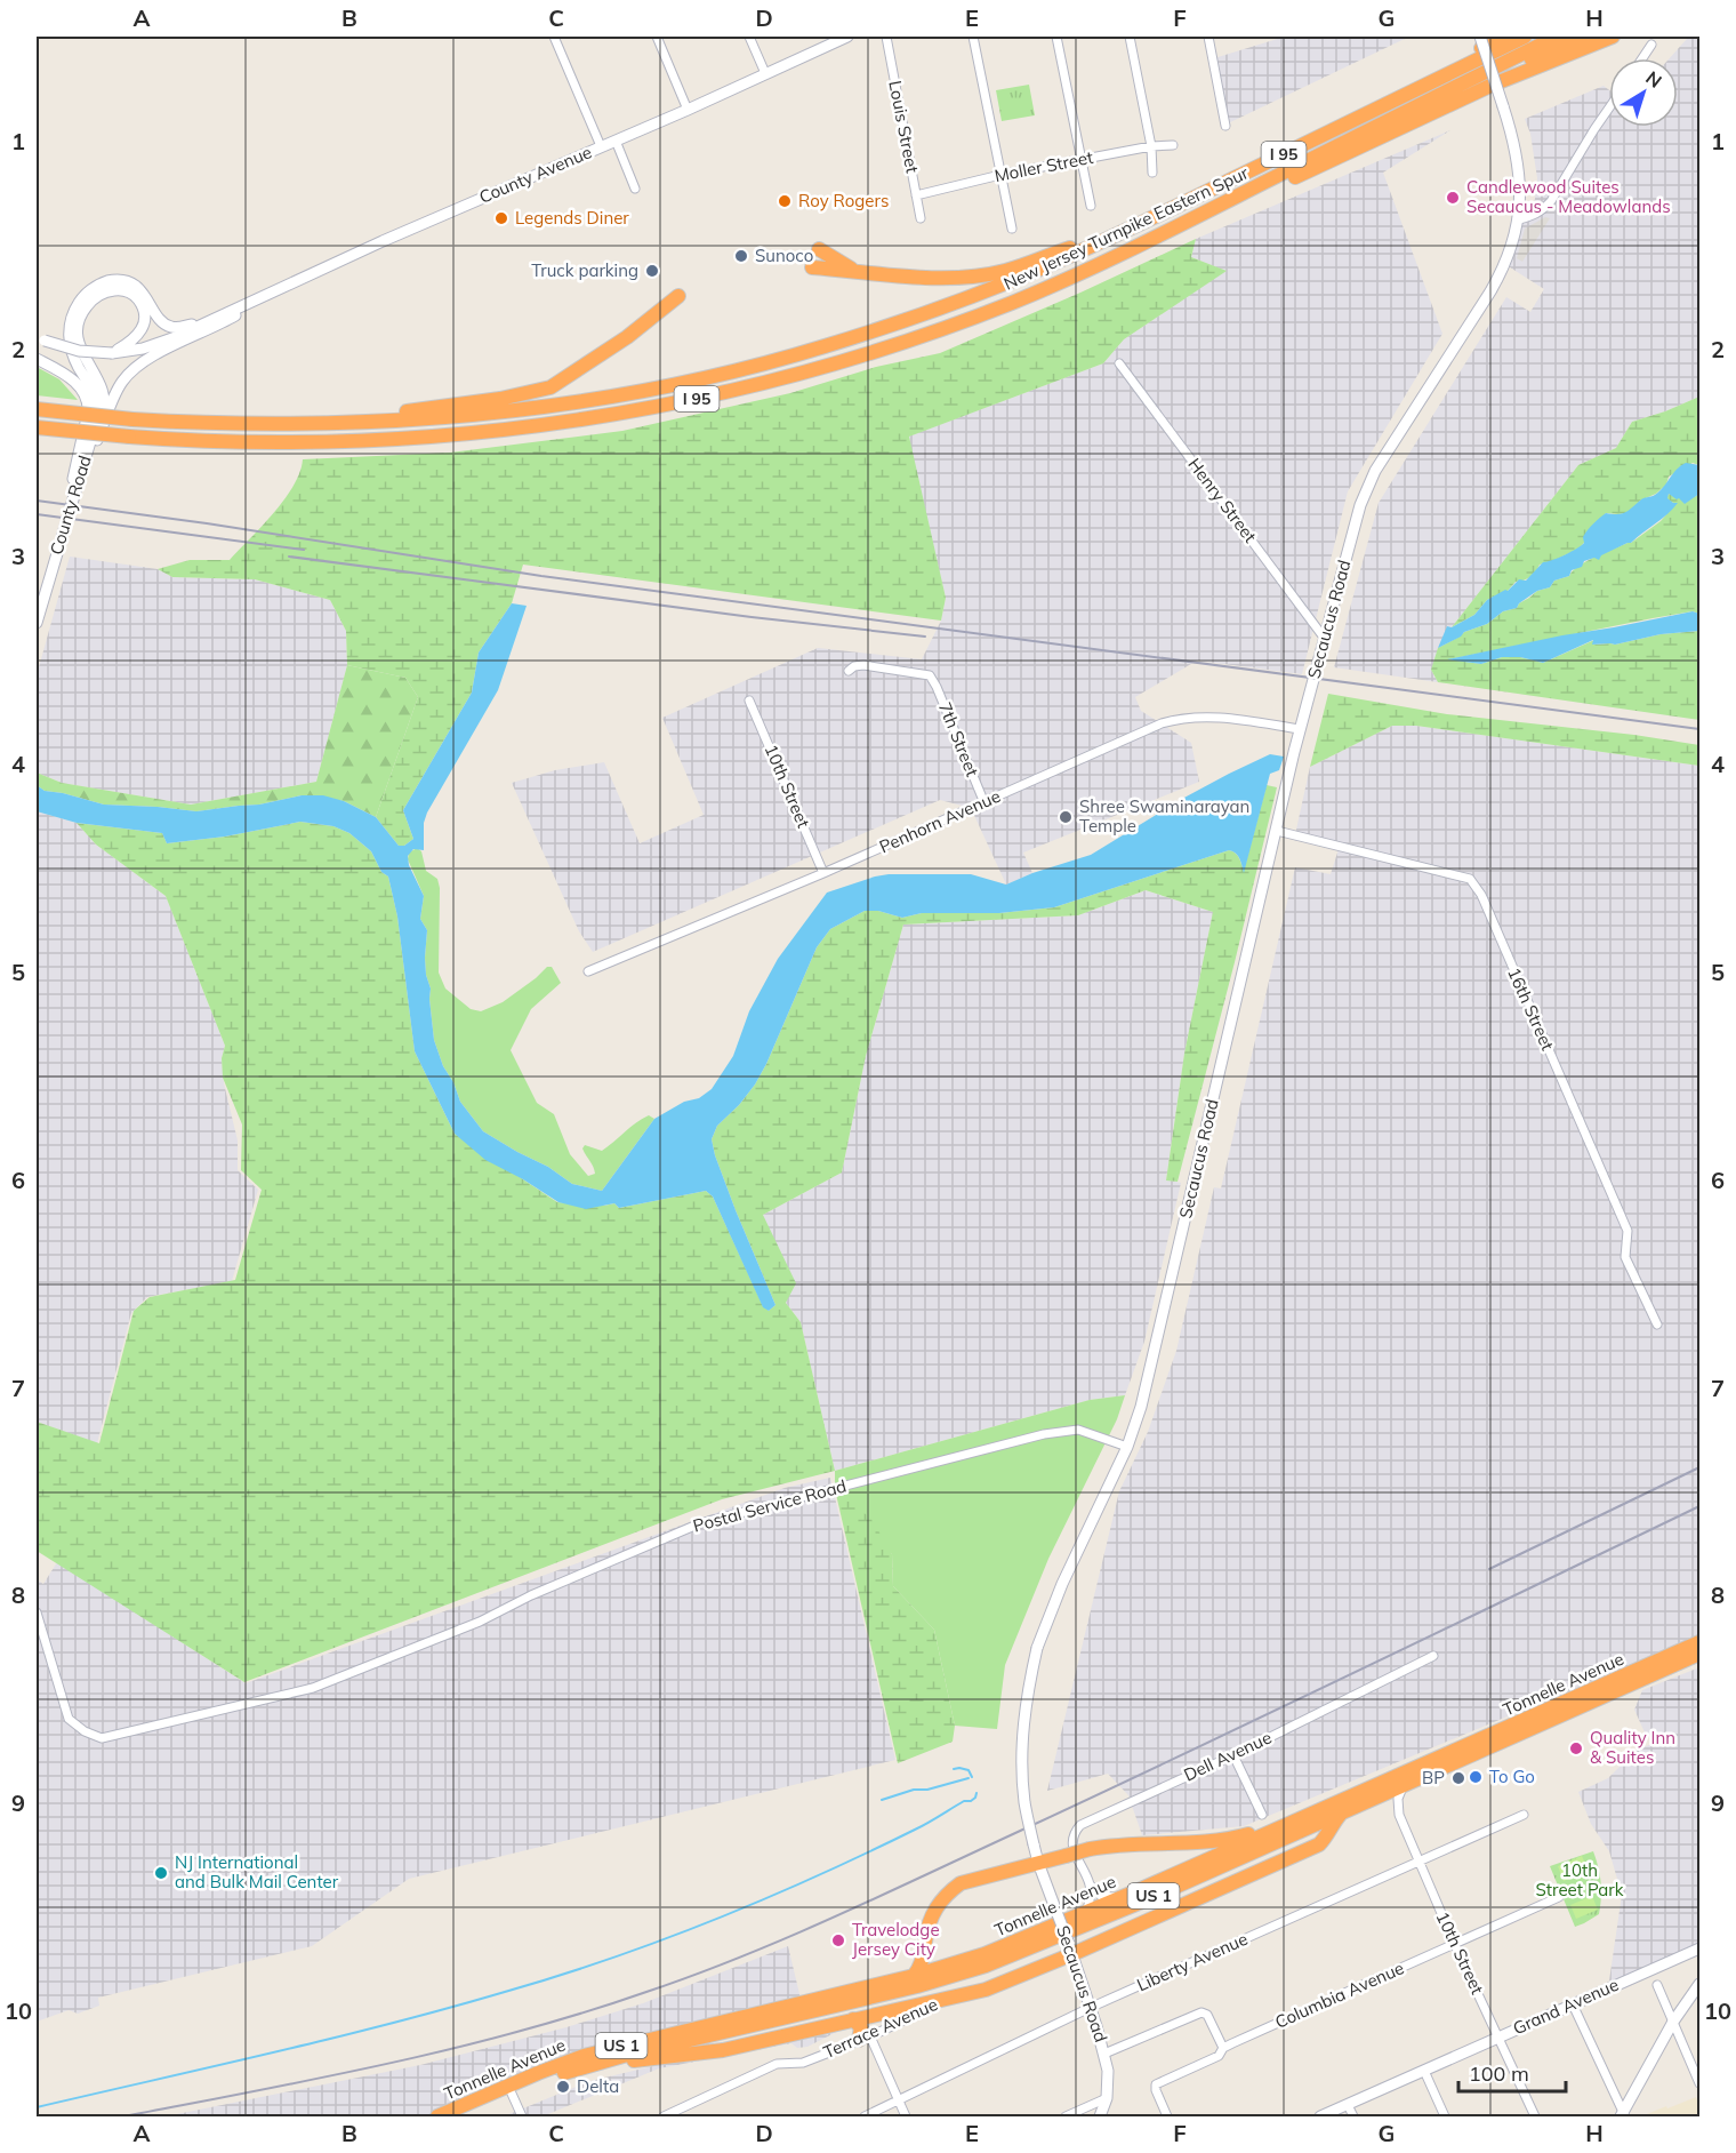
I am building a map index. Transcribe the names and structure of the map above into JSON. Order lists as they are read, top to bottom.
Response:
{
  "streets": {
    "highway": [
      "I 95",
      "New Jersey Turnpike Eastern Spur",
      "Tonnelle Avenue",
      "US 1"
    ],
    "main road": [
      "County Avenue",
      "County Road",
      "Secaucus Road",
      "Grand Avenue"
    ],
    "street": [
      "Louis Street",
      "Moller Street",
      "Henry Street",
      "7th Street",
      "10th Street",
      "Penhorn Avenue",
      "16th Street",
      "Postal Service Road",
      "Dell Avenue",
      "Liberty Avenue",
      "Columbia Avenue",
      "Terrace Avenue"
    ]
  },
  "crossings": [
    ["Louis Street", "Moller Street"],
    ["Henry Street", "Secaucus Road"],
    ["Secaucus Road", "Penhorn Avenue"],
    ["Secaucus Road", "16th Street"],
    ["Secaucus Road", "Postal Service Road"],
    ["Secaucus Road", "Liberty Avenue"],
    ["7th Street", "Penhorn Avenue"],
    ["10th Street", "Penhorn Avenue"],
    ["10th Street", "Tonnelle Avenue"],
    ["10th Street", "Liberty Avenue"],
    ["10th Street", "Columbia Avenue"],
    ["10th Street", "Grand Avenue"]
  ],
  "parks": ["10th Street Park"],
  "places": [
    "Candlewood Suites Secaucus - Meadowlands",
    "Roy Rogers",
    "Legends Diner",
    "Sunoco",
    "Truck parking",
    "Shree Swaminarayan Temple",
    "Quality Inn & Suites",
    "To Go",
    "BP",
    "NJ International and Bulk Mail Center",
    "Travelodge Jersey City",
    "Delta"
  ],
  "scale_bar": "100 m",
  "north": "top right",
  "grid": {
    "columns": [
      "A",
      "B",
      "C",
      "D",
      "E",
      "F",
      "G",
      "H"
    ],
    "rows": [
      "1",
      "2",
      "3",
      "4",
      "5",
      "6",
      "7",
      "8",
      "9",
      "10"
    ]
  }
}
